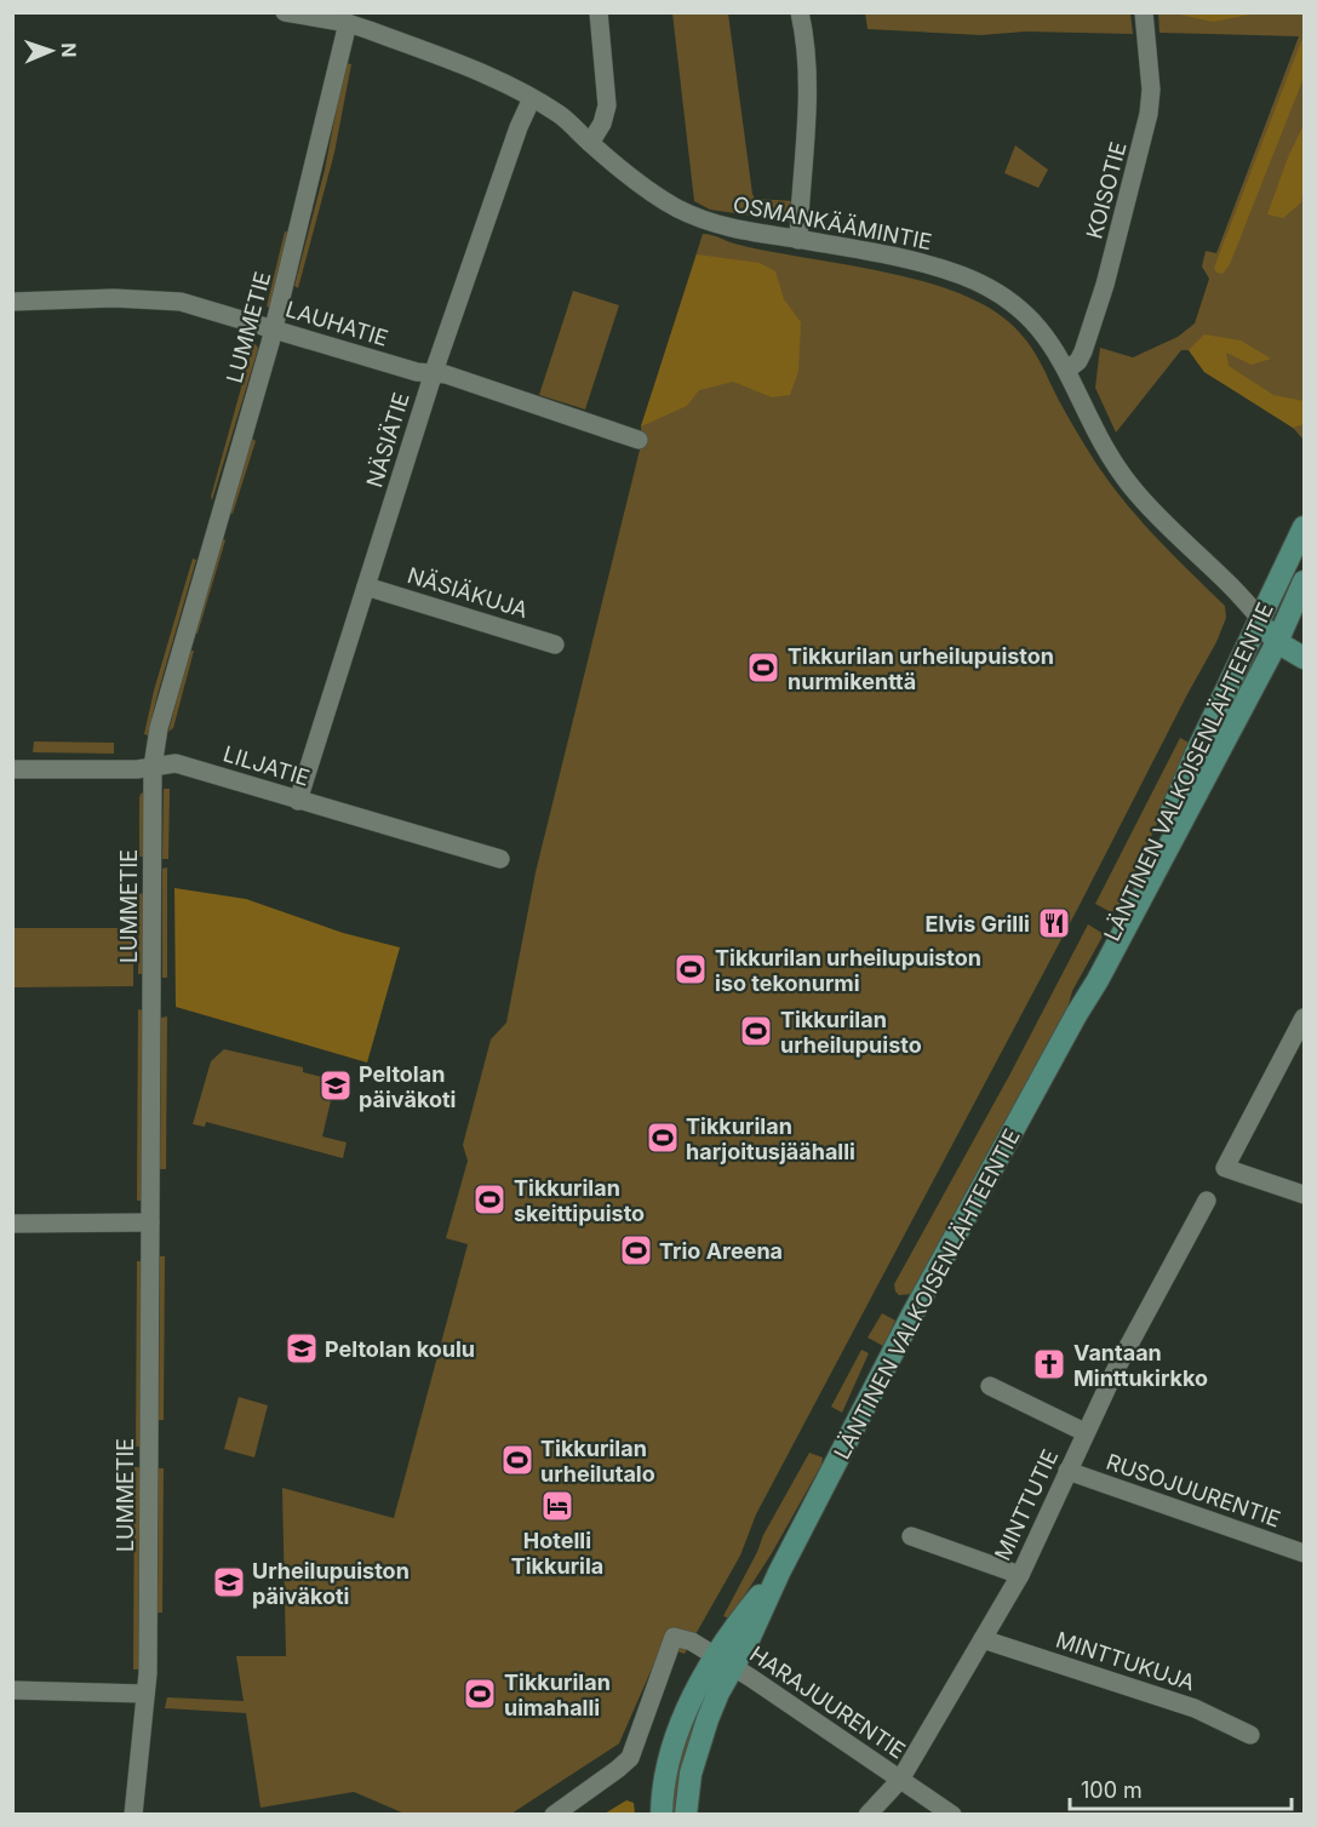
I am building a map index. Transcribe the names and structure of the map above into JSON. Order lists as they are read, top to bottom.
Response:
{
  "streets": {
    "main road": ["LÄNTINEN VALKOISENLÄHTEENTIE"],
    "street": [
      "KOISOTIE",
      "OSMANKÄÄMINTIE",
      "LAUHATIE",
      "LUMMETIE",
      "NÄSIÄTIE",
      "NÄSIÄKUJA",
      "LILJATIE",
      "RUSOJUURENTIE",
      "MINTTUTIE",
      "MINTTUKUJA",
      "HARAJUURENTIE"
    ]
  },
  "crossings": [
    ["KOISOTIE", "OSMANKÄÄMINTIE"],
    ["OSMANKÄÄMINTIE", "LUMMETIE"],
    ["OSMANKÄÄMINTIE", "NÄSIÄTIE"],
    ["OSMANKÄÄMINTIE", "LÄNTINEN VALKOISENLÄHTEENTIE"],
    ["LAUHATIE", "LUMMETIE"],
    ["LAUHATIE", "NÄSIÄTIE"],
    ["LUMMETIE", "LILJATIE"],
    ["NÄSIÄTIE", "NÄSIÄKUJA"],
    ["NÄSIÄTIE", "LILJATIE"],
    ["LÄNTINEN VALKOISENLÄHTEENTIE", "HARAJUURENTIE"],
    ["RUSOJUURENTIE", "MINTTUTIE"],
    ["MINTTUTIE", "MINTTUKUJA"],
    ["MINTTUTIE", "HARAJUURENTIE"]
  ],
  "places": {
    "sports": [
      "Tikkurilan urheilupuiston nurmikenttä",
      "Tikkurilan urheilupuiston iso tekonurmi",
      "Tikkurilan urheilupuisto",
      "Tikkurilan harjoitusjäähalli",
      "Tikkurilan skeittipuisto",
      "Trio Areena",
      "Tikkurilan urheilutalo",
      "Tikkurilan uimahalli"
    ],
    "restaurant": ["Elvis Grilli"],
    "school or university": ["Peltolan päiväkoti", "Peltolan koulu", "Urheilupuiston päiväkoti"],
    "church": ["Vantaan Minttukirkko"],
    "hotel": ["Hotelli Tikkurila"]
  },
  "scale_bar": "100 m",
  "north": "right"
}
